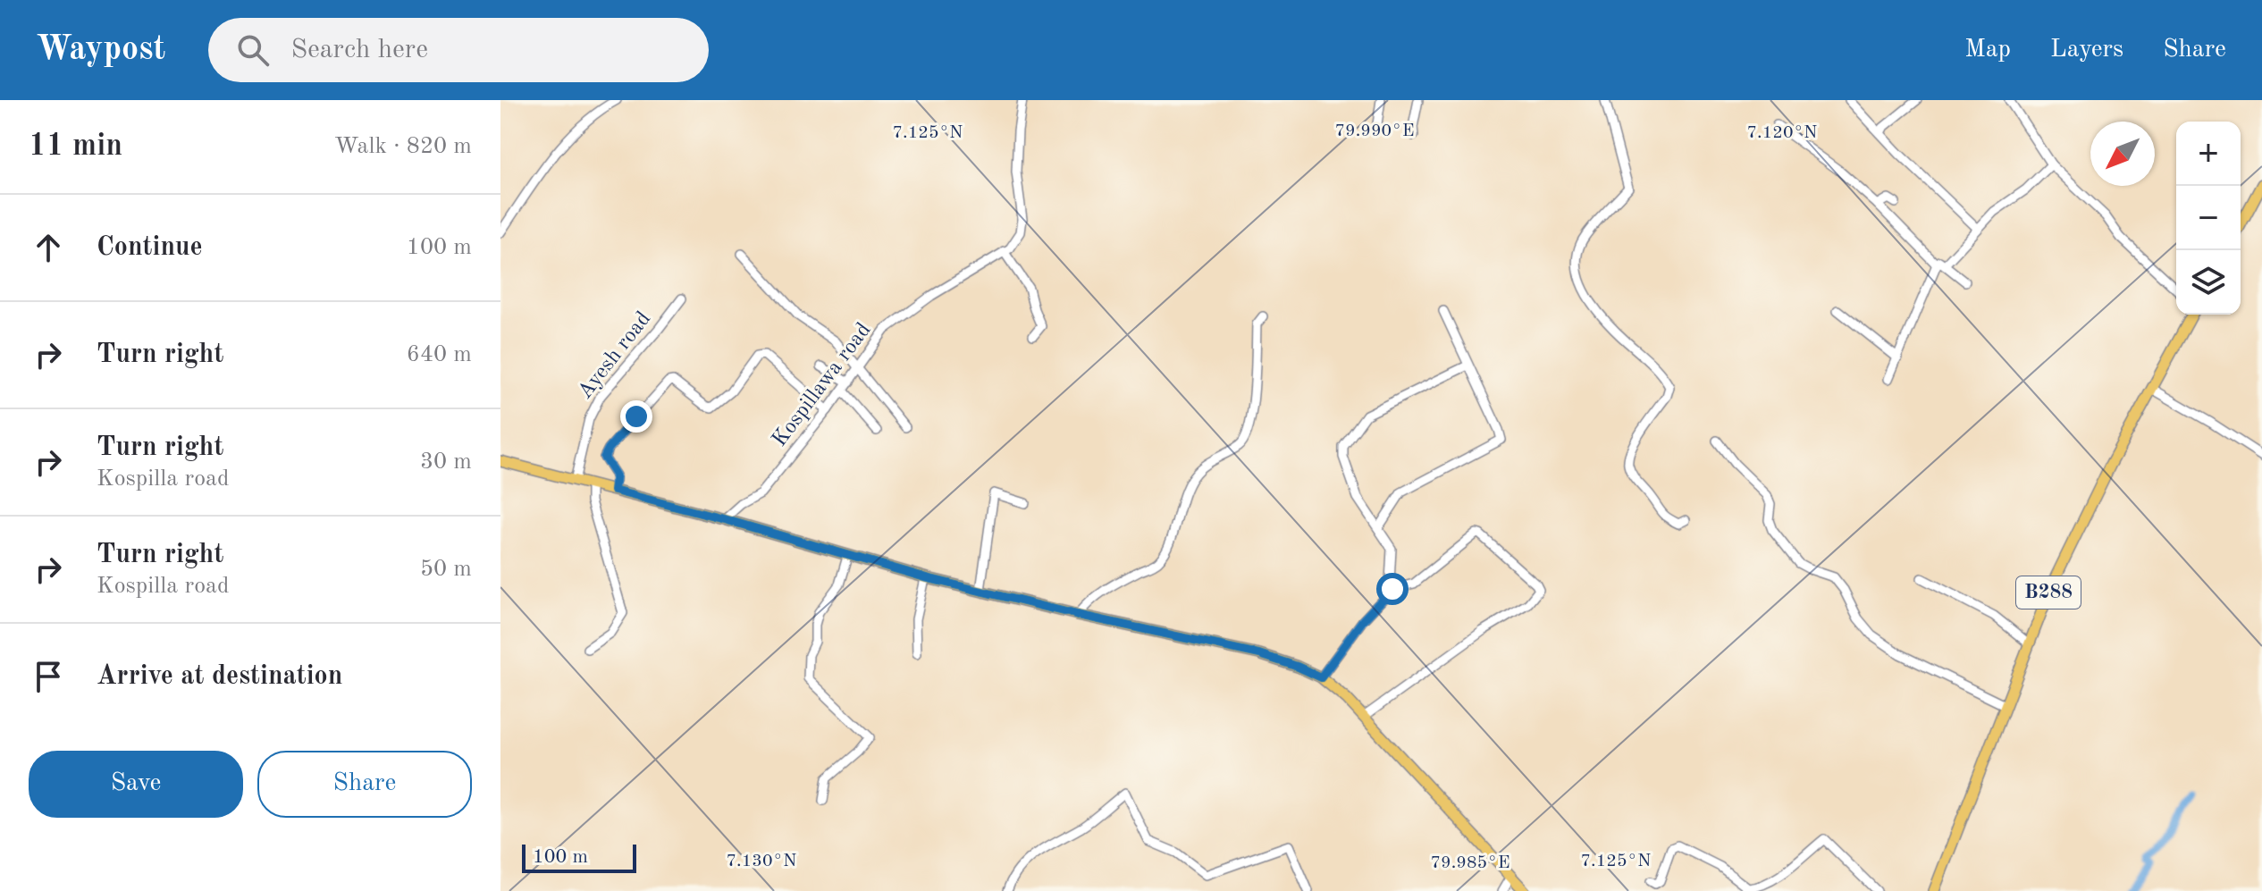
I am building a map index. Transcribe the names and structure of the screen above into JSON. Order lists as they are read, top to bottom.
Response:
{
  "streets": {
    "main road": ["B288"],
    "street": ["Ayesh road", "Kospillawa road"]
  },
  "scale_bar": "100 m",
  "north": "bottom left",
  "page": {
    "header": "Waypost",
    "search": "Search here",
    "nav": ["Map", "Layers", "Share"],
    "heading": ["11 min", "Walk · 820 m"],
    "map_buttons": ["+", "−"],
    "list": [
      ["Continue", "100 m"],
      ["Turn right", "640 m"],
      ["Turn right", "Kospilla road", "30 m"],
      ["Turn right", "Kospilla road", "50 m"],
      "Arrive at destination"
    ],
    "buttons": ["Save", "Share"],
    "scale": "100 m"
  },
  "coordinates": [
    "79.990°E",
    "7.125°N",
    "7.120°N",
    "7.130°N",
    "79.985°E"
  ]
}
